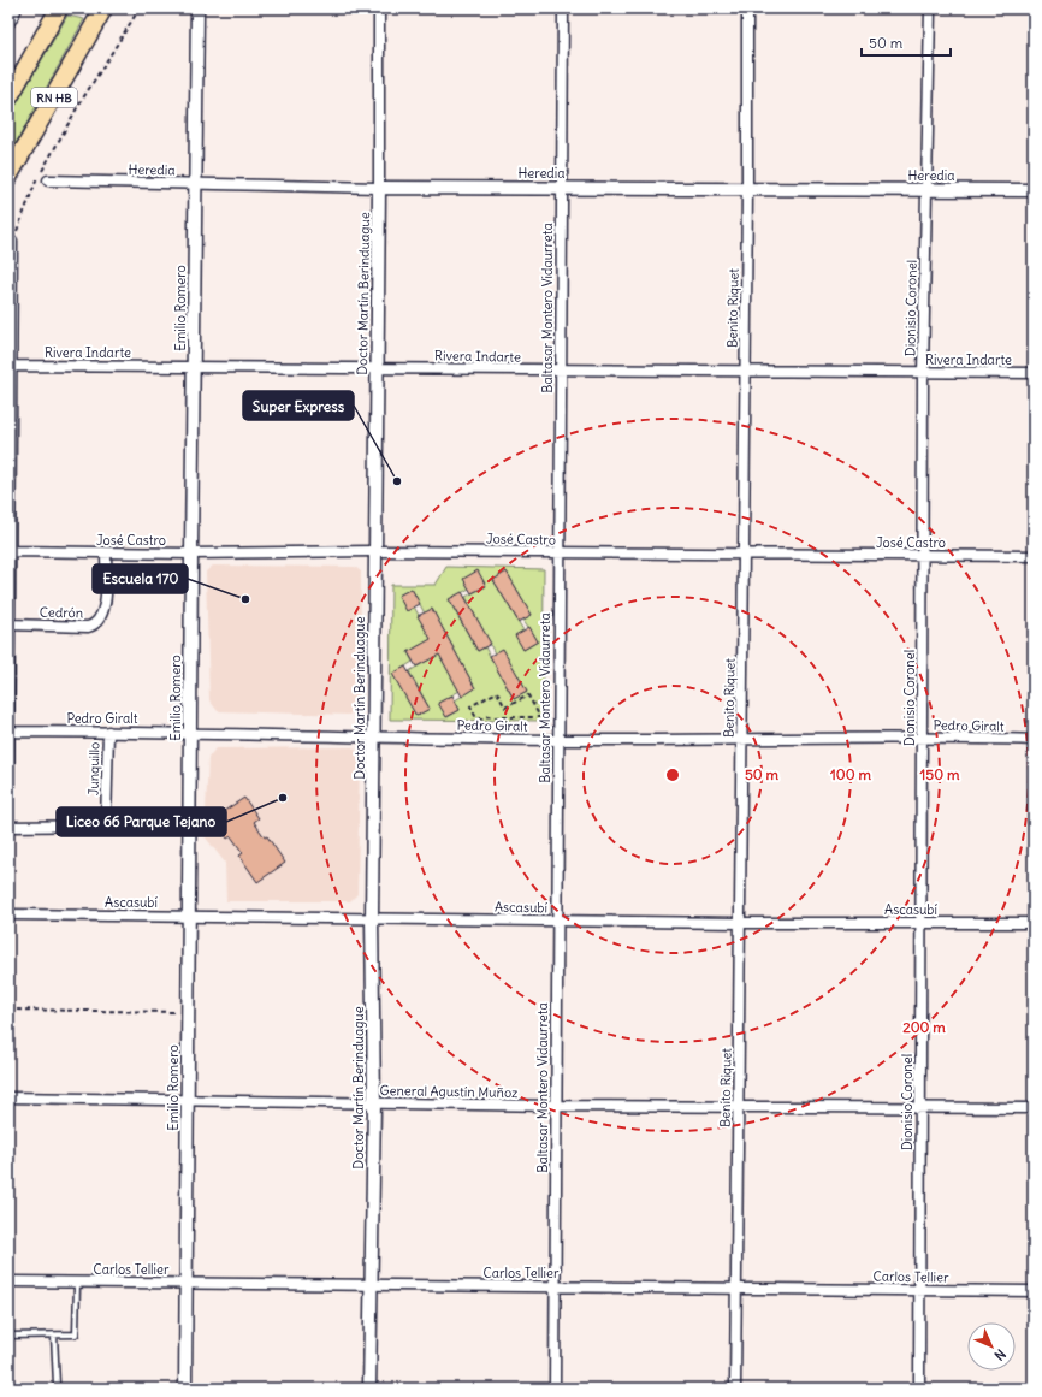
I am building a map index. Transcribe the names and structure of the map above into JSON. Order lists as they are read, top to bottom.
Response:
{
  "streets": {
    "highway": ["RN HB"],
    "street": [
      "Heredia",
      "Doctor Martín Berinduague",
      "Emilio Romero",
      "Baltasar Montero Vidaurreta",
      "Benito Riquet",
      "Dionisio Coronel",
      "Rivera Indarte",
      "José Castro",
      "Cedrón",
      "Pedro Giralt",
      "Junquillo",
      "Ascasubí",
      "General Agustín Muñoz",
      "Carlos Tellier"
    ]
  },
  "crossings": [
    ["Heredia", "Doctor Martín Berinduague"],
    ["Heredia", "Emilio Romero"],
    ["Heredia", "Baltasar Montero Vidaurreta"],
    ["Heredia", "Benito Riquet"],
    ["Heredia", "Dionisio Coronel"],
    ["Doctor Martín Berinduague", "Rivera Indarte"],
    ["Doctor Martín Berinduague", "José Castro"],
    ["Doctor Martín Berinduague", "Pedro Giralt"],
    ["Doctor Martín Berinduague", "Ascasubí"],
    ["Doctor Martín Berinduague", "General Agustín Muñoz"],
    ["Doctor Martín Berinduague", "Carlos Tellier"],
    ["Emilio Romero", "Rivera Indarte"],
    ["Emilio Romero", "José Castro"],
    ["Emilio Romero", "Pedro Giralt"],
    ["Emilio Romero", "Ascasubí"],
    ["Emilio Romero", "General Agustín Muñoz"],
    ["Emilio Romero", "Carlos Tellier"],
    ["Baltasar Montero Vidaurreta", "Rivera Indarte"],
    ["Baltasar Montero Vidaurreta", "José Castro"],
    ["Baltasar Montero Vidaurreta", "Pedro Giralt"],
    ["Baltasar Montero Vidaurreta", "Ascasubí"],
    ["Baltasar Montero Vidaurreta", "General Agustín Muñoz"],
    ["Baltasar Montero Vidaurreta", "Carlos Tellier"],
    ["Benito Riquet", "Rivera Indarte"],
    ["Benito Riquet", "José Castro"],
    ["Benito Riquet", "Pedro Giralt"],
    ["Benito Riquet", "Ascasubí"],
    ["Benito Riquet", "General Agustín Muñoz"],
    ["Benito Riquet", "Carlos Tellier"],
    ["Dionisio Coronel", "Rivera Indarte"],
    ["Dionisio Coronel", "José Castro"],
    ["Dionisio Coronel", "Pedro Giralt"],
    ["Dionisio Coronel", "Ascasubí"],
    ["Dionisio Coronel", "General Agustín Muñoz"],
    ["Dionisio Coronel", "Carlos Tellier"],
    ["José Castro", "Cedrón"],
    ["Pedro Giralt", "Junquillo"]
  ],
  "places": ["Super Express", "Escuela 170", "Liceo 66 Parque Tejano"],
  "scale_bar": "50 m",
  "north": "bottom right",
  "rings": [
    "50 m",
    "100 m",
    "150 m",
    "200 m"
  ]
}
